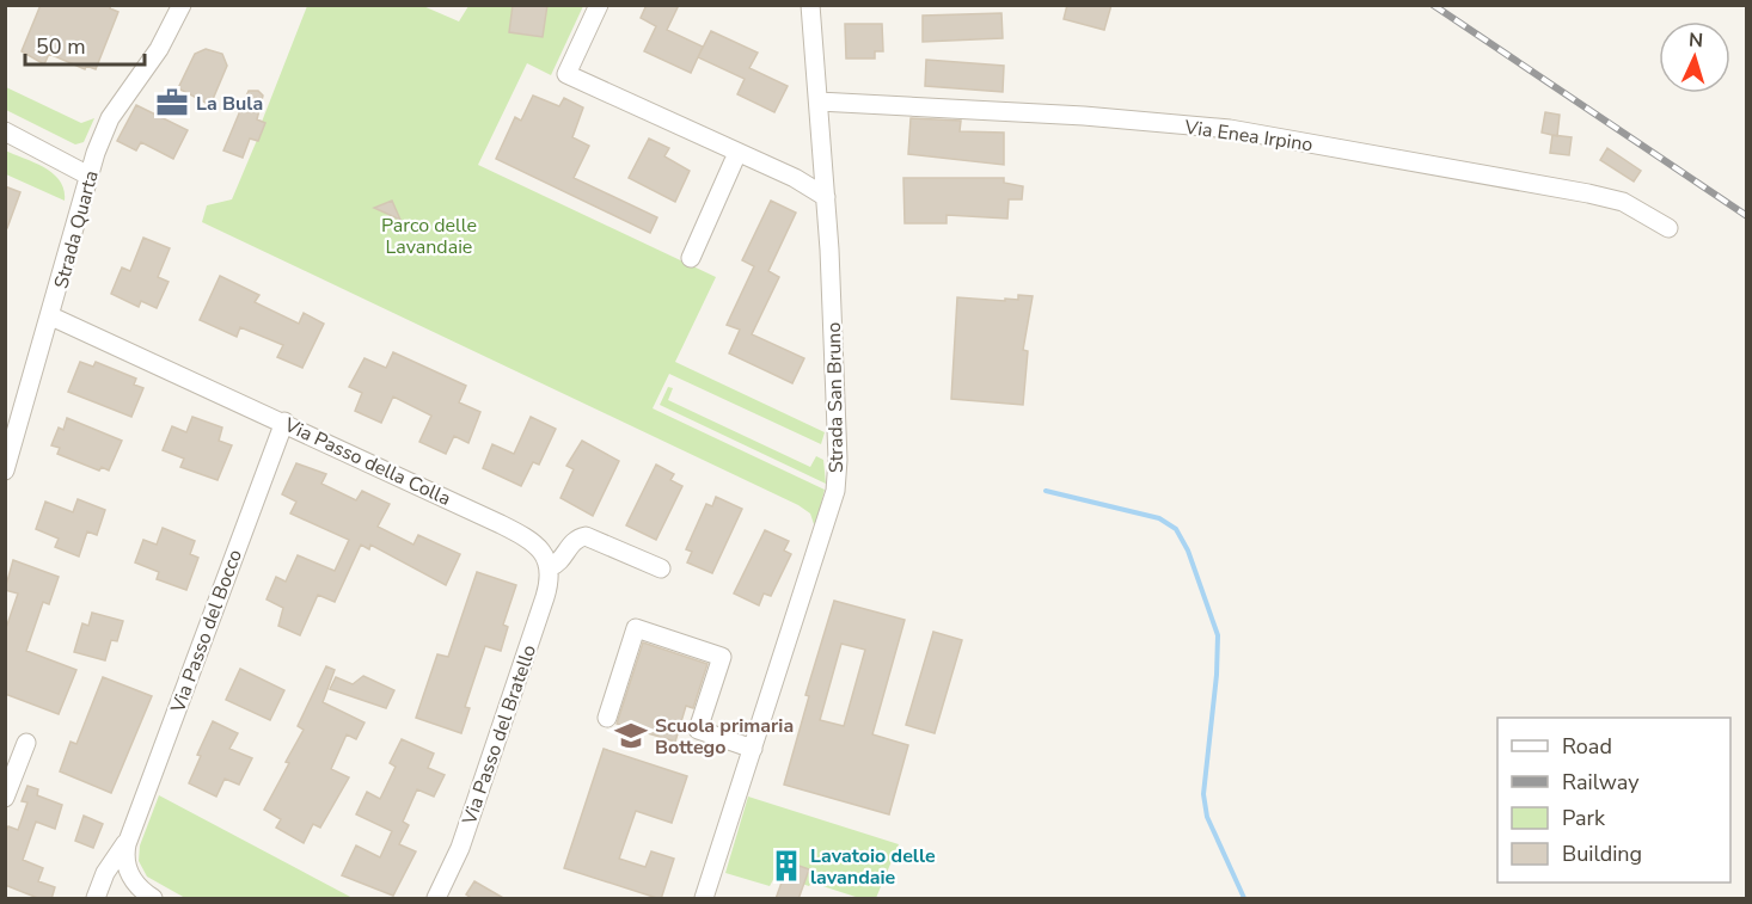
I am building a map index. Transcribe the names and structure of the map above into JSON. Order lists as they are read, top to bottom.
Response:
{
  "streets": {
    "street": [
      "Via Enea Irpino",
      "Strada Quarta",
      "Strada San Bruno",
      "Via Passo della Colla",
      "Via Passo del Bocco",
      "Via Passo del Bratello"
    ]
  },
  "crossings": [
    ["Via Enea Irpino", "Strada San Bruno"],
    ["Strada Quarta", "Via Passo della Colla"],
    ["Via Passo della Colla", "Via Passo del Bocco"],
    ["Via Passo della Colla", "Via Passo del Bratello"]
  ],
  "parks": ["Parco delle Lavandaie"],
  "places": {
    "office": ["La Bula"],
    "school or university": ["Scuola primaria Bottego"],
    "building": ["Lavatoio delle lavandaie"]
  },
  "legend": [
    "Road",
    "Railway",
    "Park",
    "Building"
  ],
  "scale_bar": "50 m",
  "north": "top"
}
